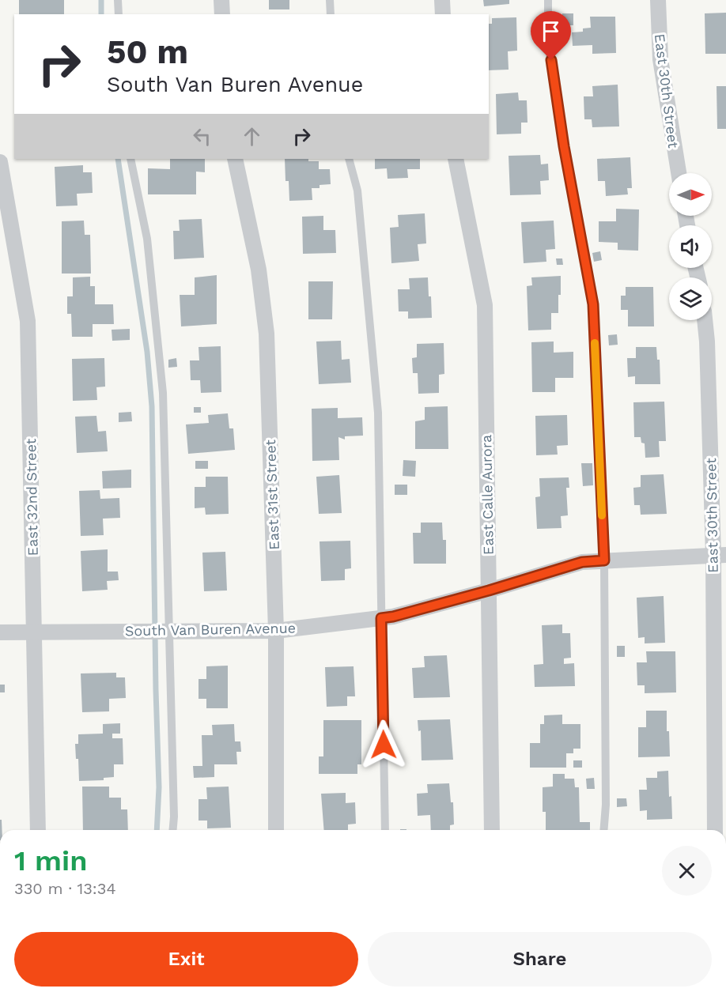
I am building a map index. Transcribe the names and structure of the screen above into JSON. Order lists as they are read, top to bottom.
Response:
{
  "streets": {
    "street": [
      "East 30th Street",
      "East 31st Street",
      "East Calle Aurora",
      "East 32nd Street",
      "South Van Buren Avenue"
    ]
  },
  "crossings": [
    ["East 30th Street", "South Van Buren Avenue"],
    ["East 31st Street", "South Van Buren Avenue"],
    ["East Calle Aurora", "South Van Buren Avenue"],
    ["East 32nd Street", "South Van Buren Avenue"]
  ],
  "north": "right",
  "page": {
    "turn": ["50 m", "South Van Buren Avenue"],
    "heading": ["1 min", "330 m · 13:34"],
    "buttons": ["Exit", "Share"]
  }
}
